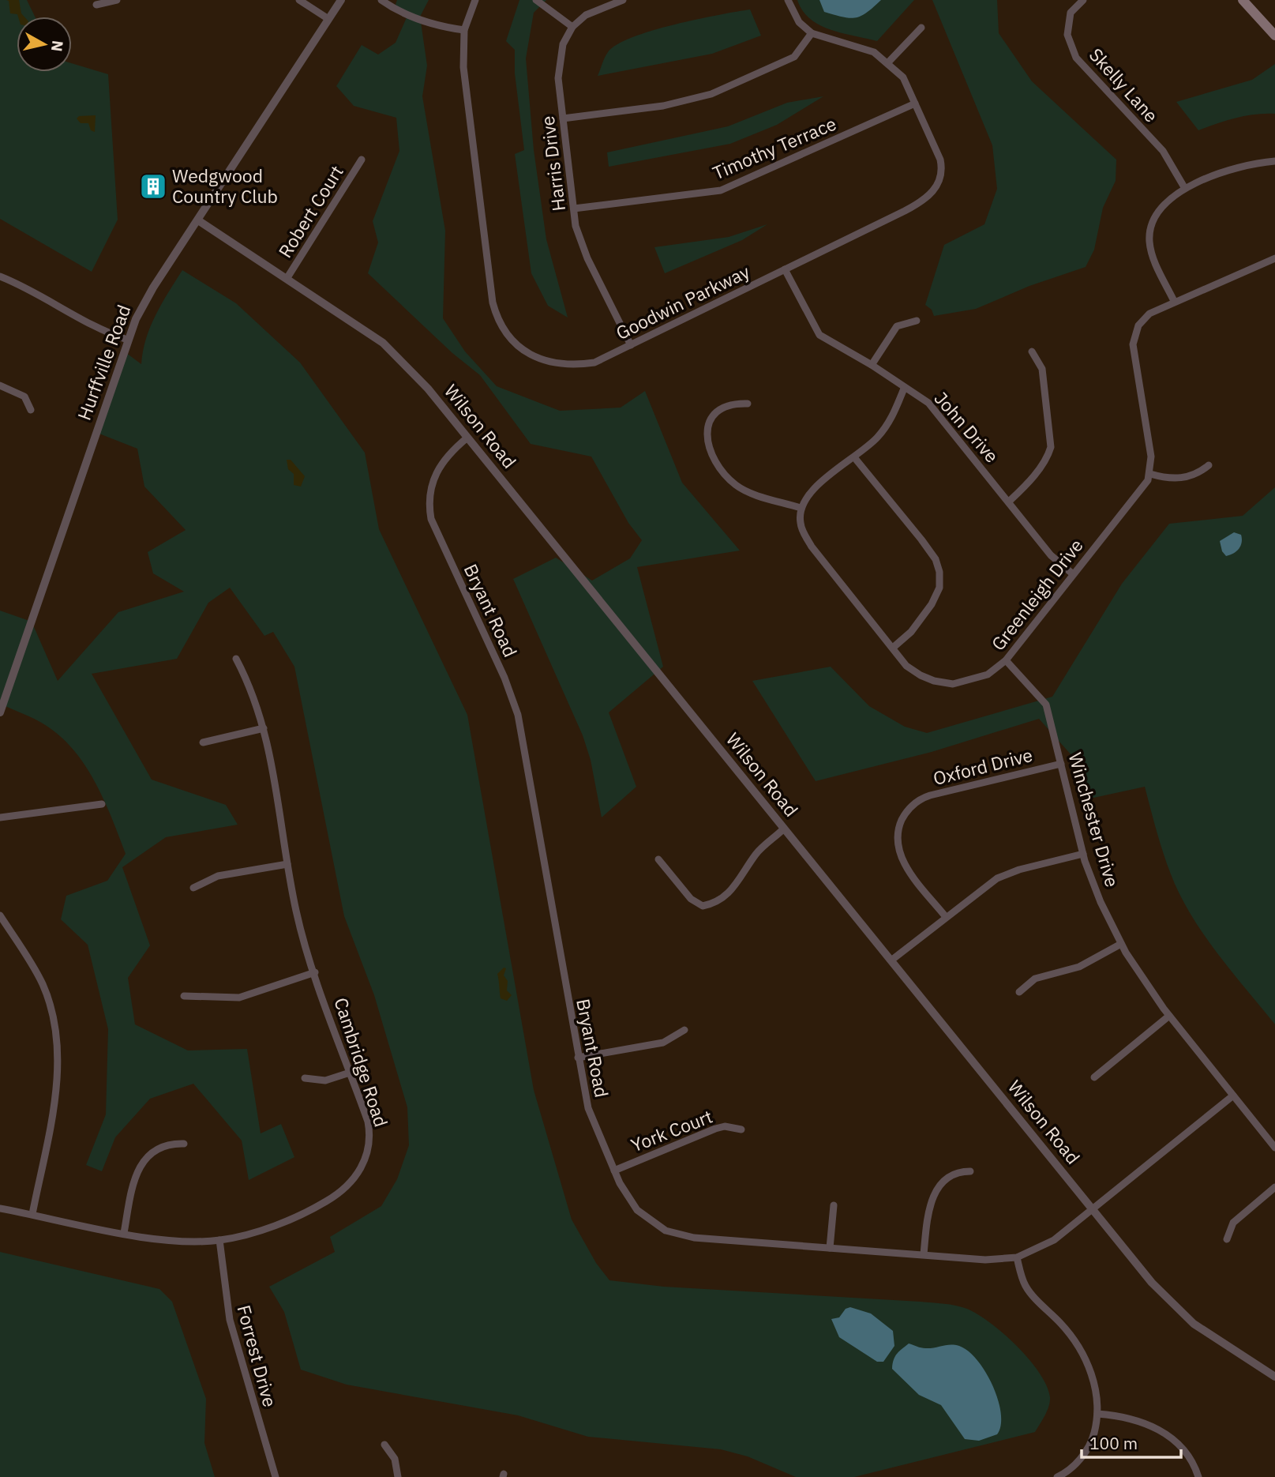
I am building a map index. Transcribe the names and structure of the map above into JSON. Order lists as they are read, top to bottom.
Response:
{
  "streets": {
    "street": [
      "Skelly Lane",
      "Timothy Terrace",
      "Harris Drive",
      "Robert Court",
      "Goodwin Parkway",
      "Hurffville Road",
      "Wilson Road",
      "John Drive",
      "Greenleigh Drive",
      "Bryant Road",
      "Oxford Drive",
      "Winchester Drive",
      "Cambridge Road",
      "York Court",
      "Forrest Drive"
    ]
  },
  "crossings": [
    ["Timothy Terrace", "Harris Drive"],
    ["Timothy Terrace", "Goodwin Parkway"],
    ["Harris Drive", "Goodwin Parkway"],
    ["Robert Court", "Wilson Road"],
    ["Goodwin Parkway", "John Drive"],
    ["Hurffville Road", "Wilson Road"],
    ["Wilson Road", "Bryant Road"],
    ["John Drive", "Greenleigh Drive"],
    ["Greenleigh Drive", "Winchester Drive"],
    ["Bryant Road", "Winchester Drive"],
    ["Bryant Road", "York Court"],
    ["Oxford Drive", "Winchester Drive"],
    ["Cambridge Road", "Forrest Drive"]
  ],
  "places": {
    "building": ["Wedgwood Country Club"]
  },
  "scale_bar": "100 m",
  "north": "right"
}
